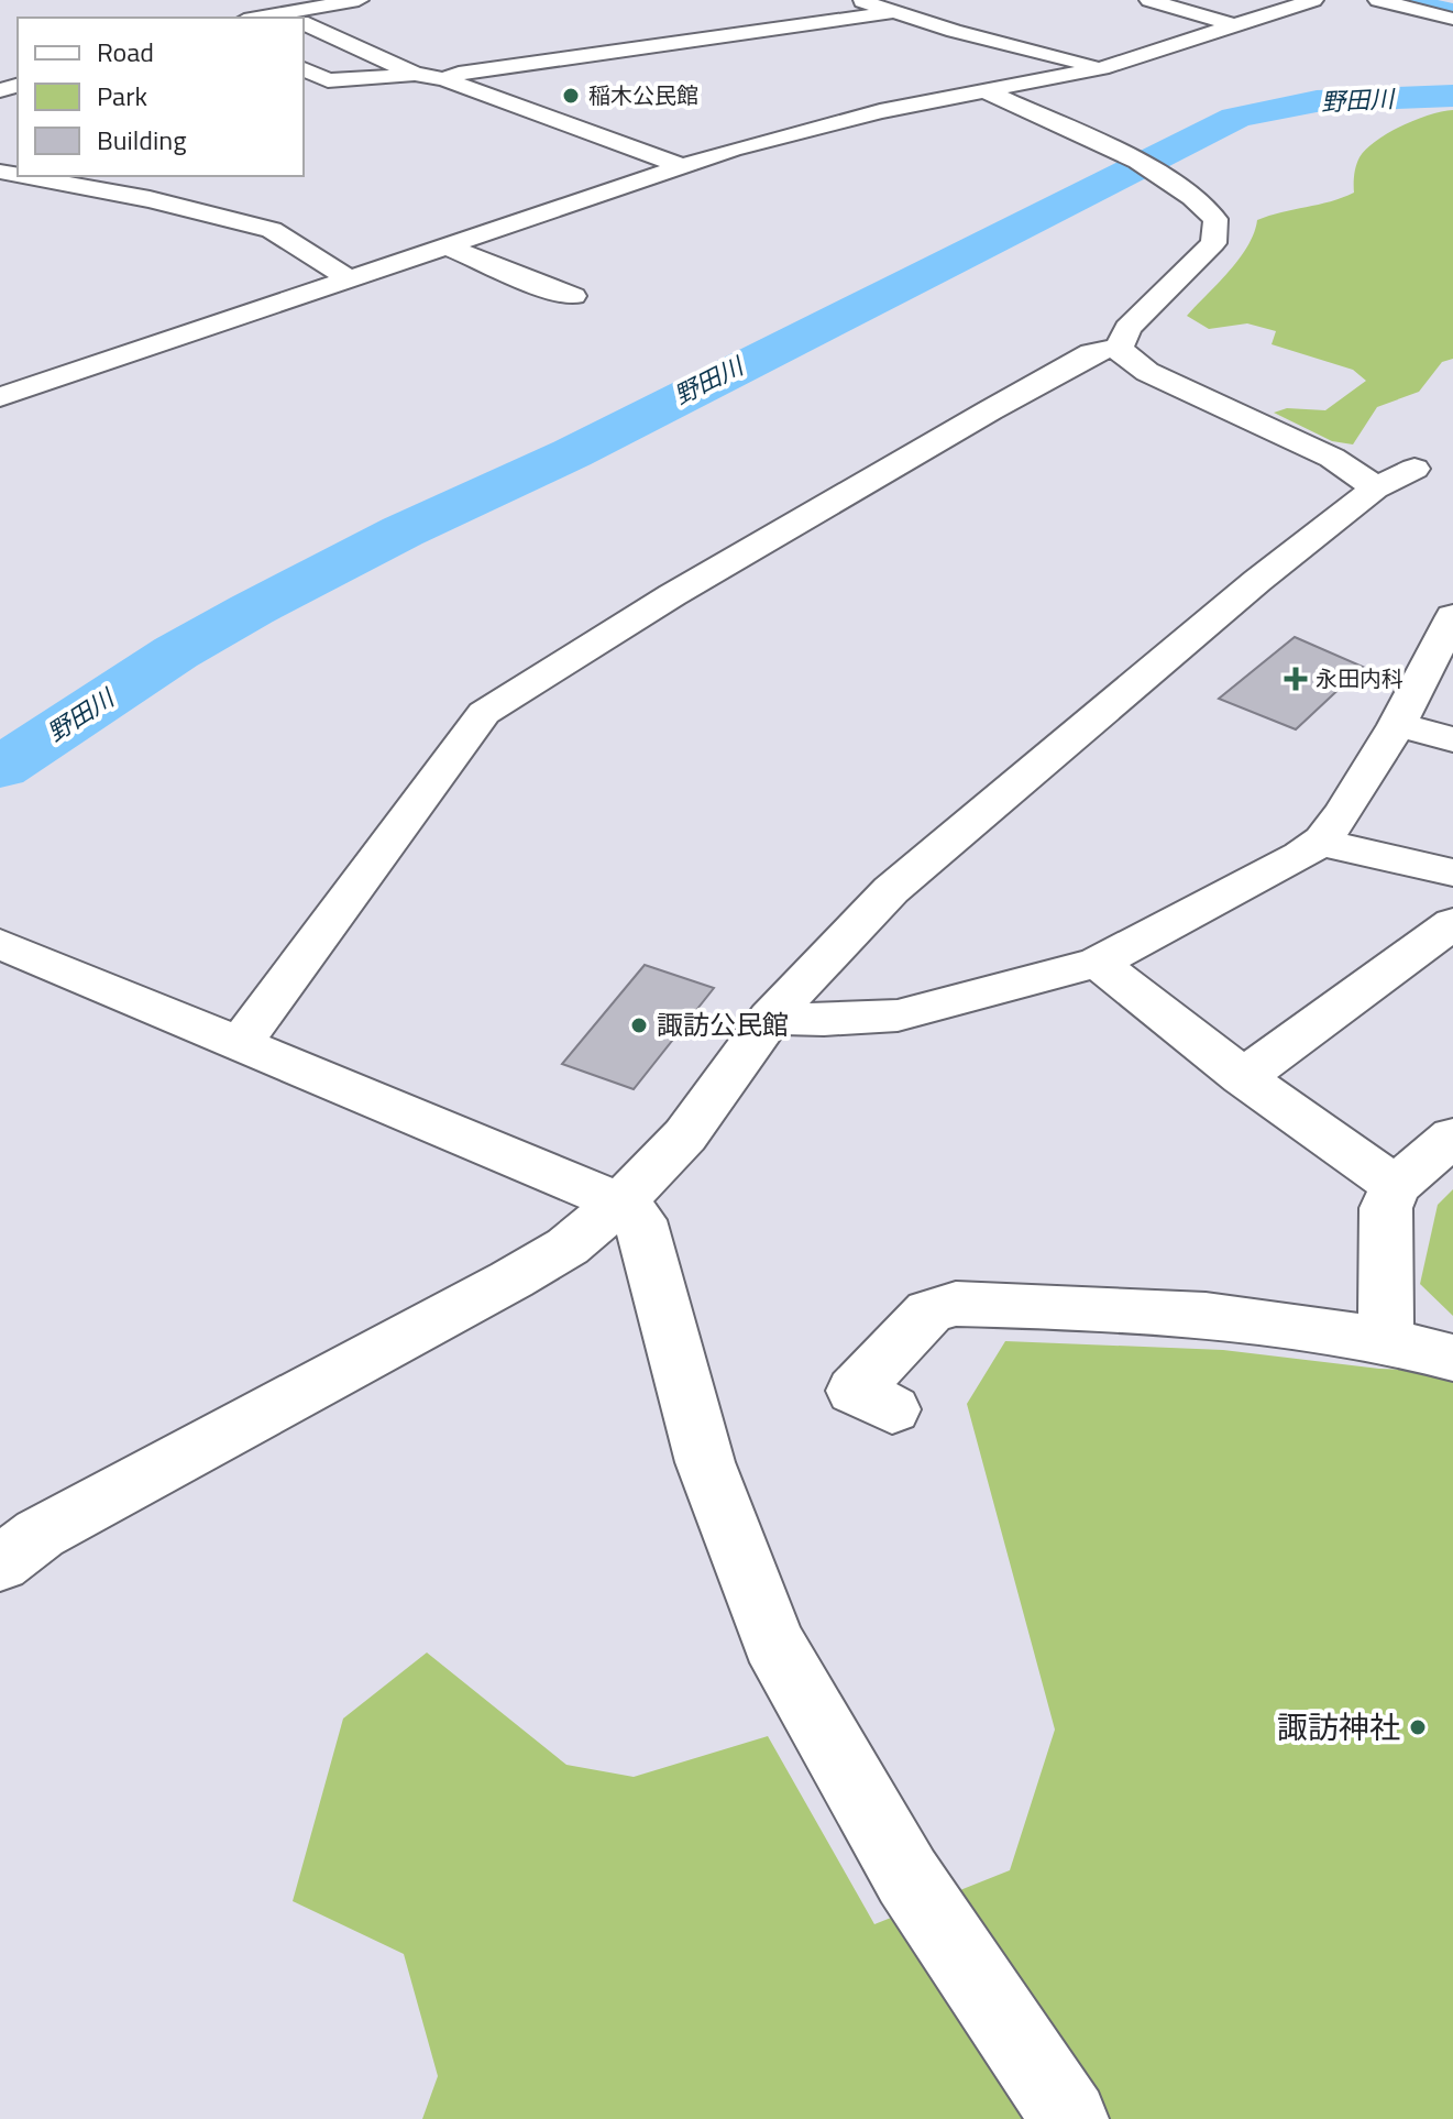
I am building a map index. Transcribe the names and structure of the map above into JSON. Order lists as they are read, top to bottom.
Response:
{
  "water": ["野田川"],
  "places": {
    "other": ["稲木公民館", "諏訪公民館", "諏訪神社"],
    "health": ["永田内科"]
  },
  "legend": ["Road", "Park", "Building"]
}
